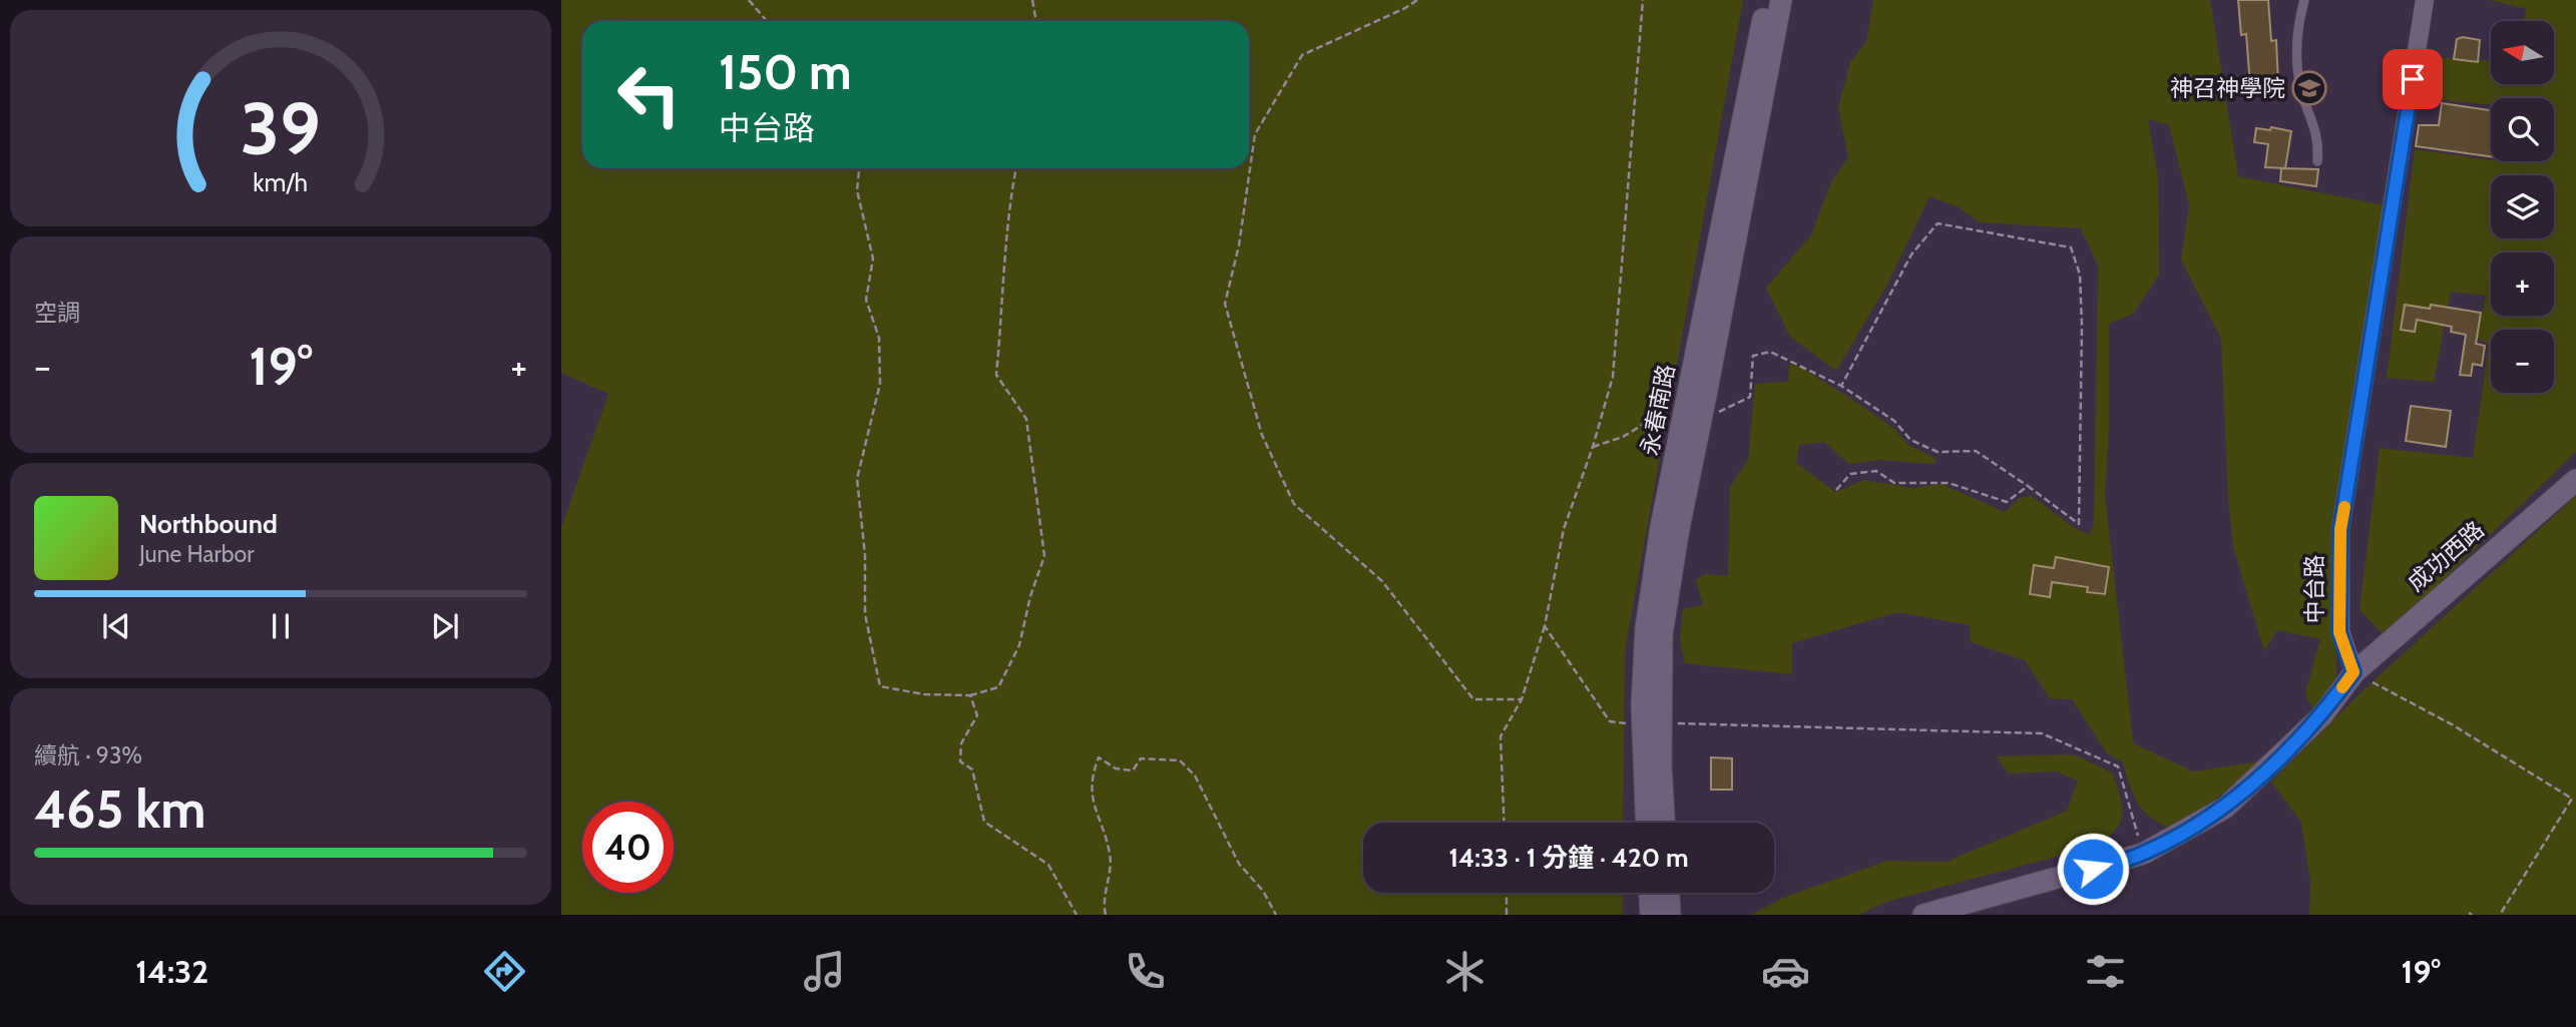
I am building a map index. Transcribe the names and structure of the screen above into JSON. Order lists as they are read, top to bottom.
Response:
{
  "streets": {
    "street": ["永春南路", "成功西路", "中台路"]
  },
  "crossings": [
    ["成功西路", "中台路"]
  ],
  "places": {
    "school or university": ["神召神學院"]
  },
  "north": "left",
  "page": {
    "map_buttons": ["+", "−"],
    "turn": ["150 m", "中台路"],
    "tile": [
      "空調",
      ["續航 · 93%", "465 km"]
    ],
    "heat": ["−", "19°", "+"],
    "song": ["Northbound", "June Harbor"],
    "limit": "40",
    "trip": "14:33 · 1 分鐘 · 420 m",
    "tabs": ["14:32", "19°"],
    "gauge": ["39", "km/h"]
  }
}
